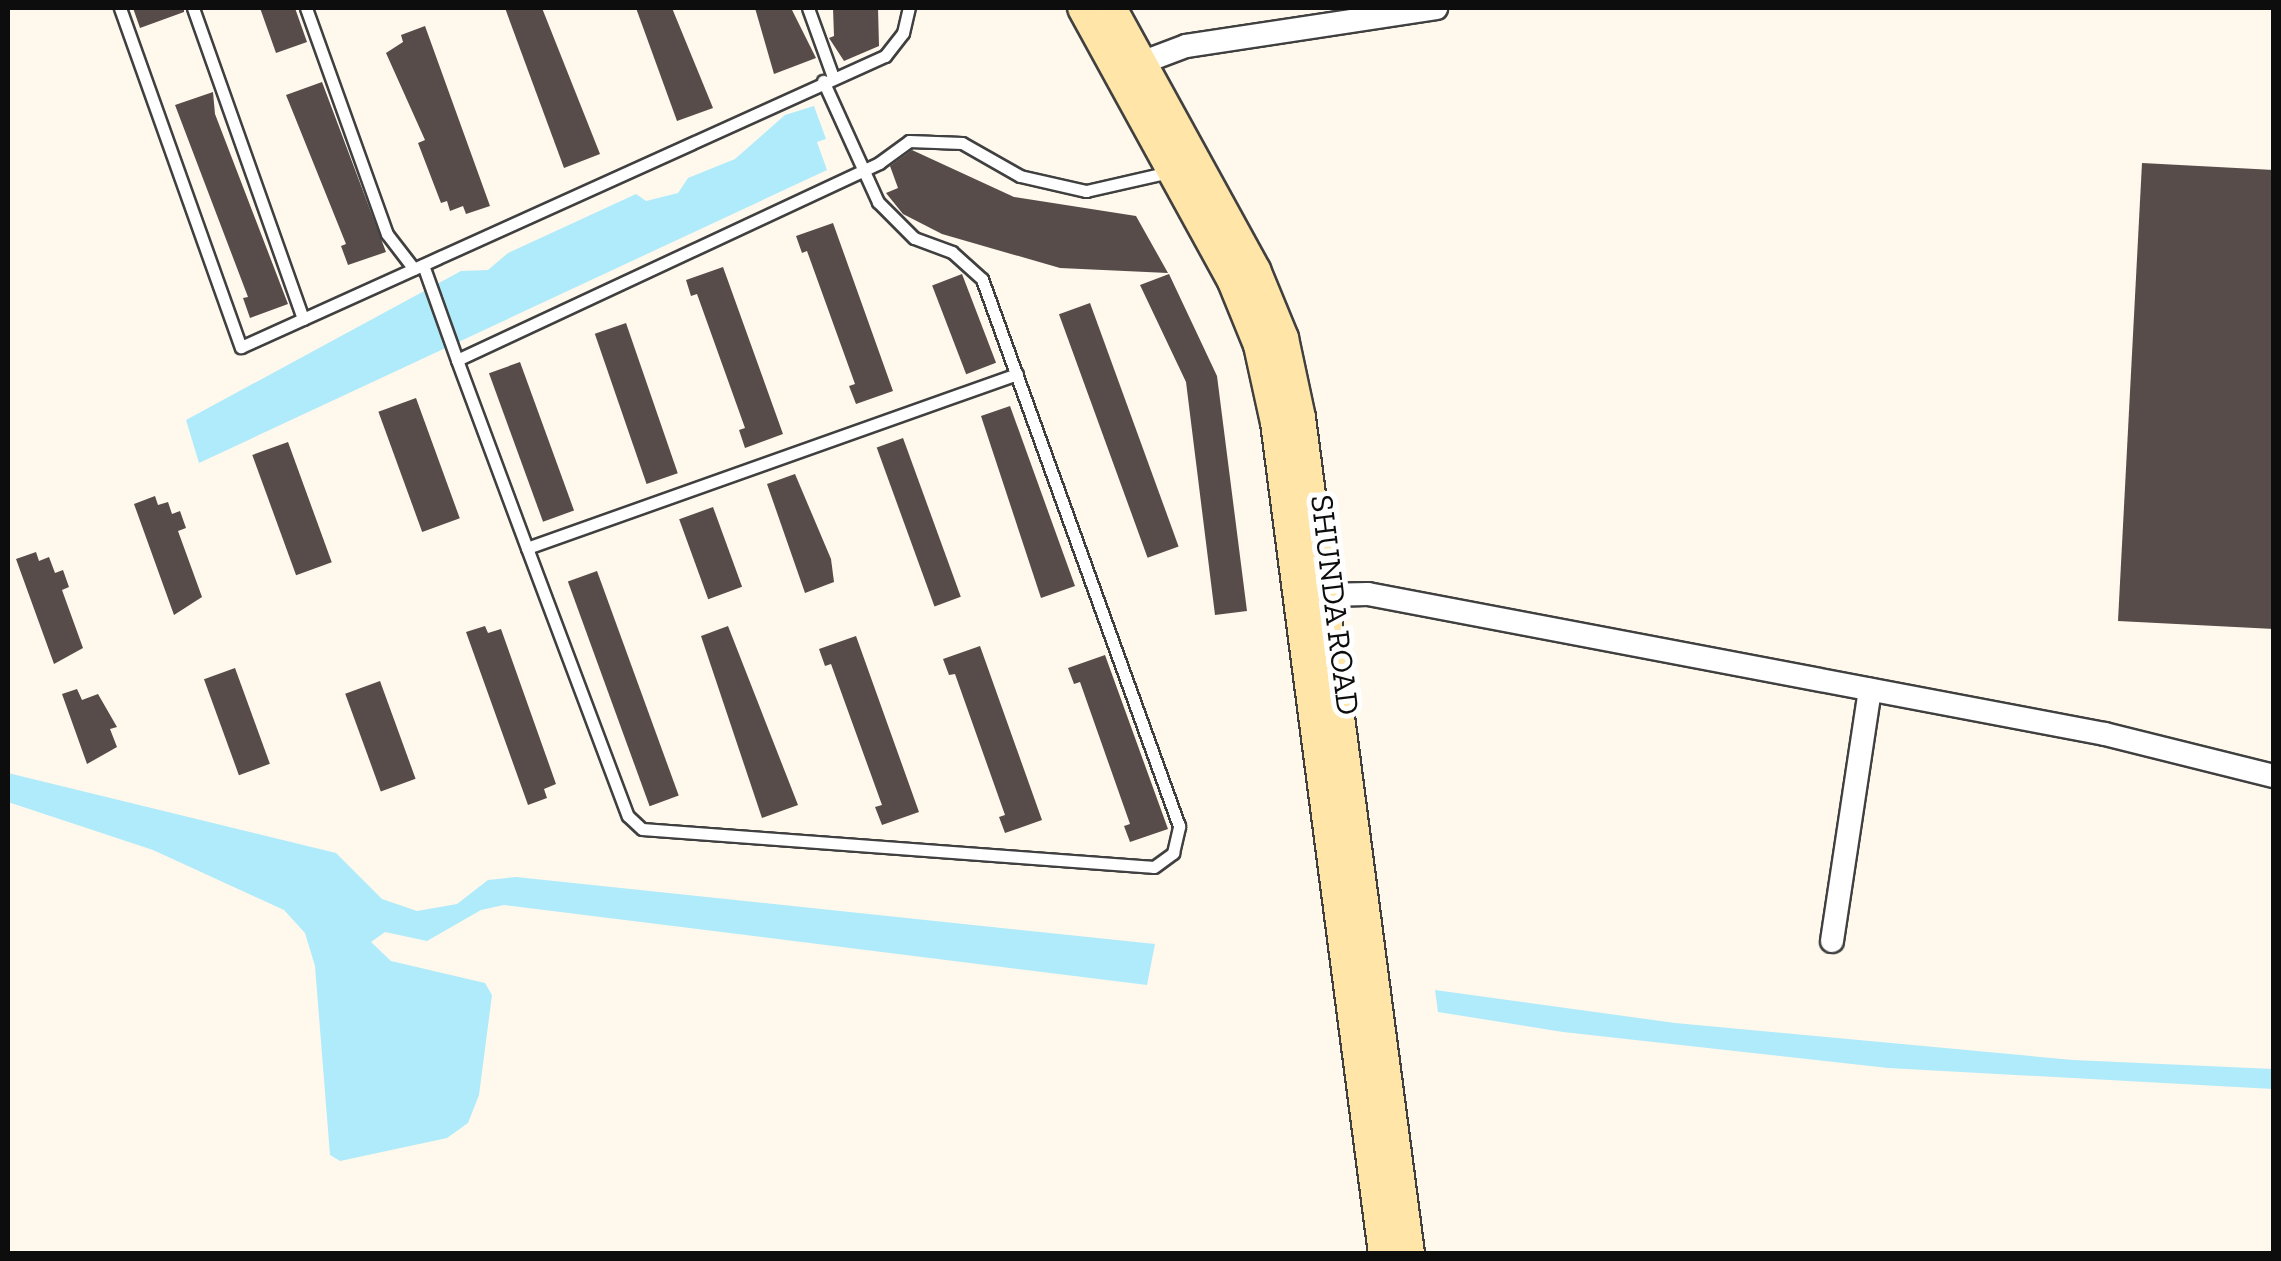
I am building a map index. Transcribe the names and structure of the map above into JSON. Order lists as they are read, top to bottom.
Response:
{
  "streets": {
    "main road": ["SHUNDA ROAD"]
  }
}
